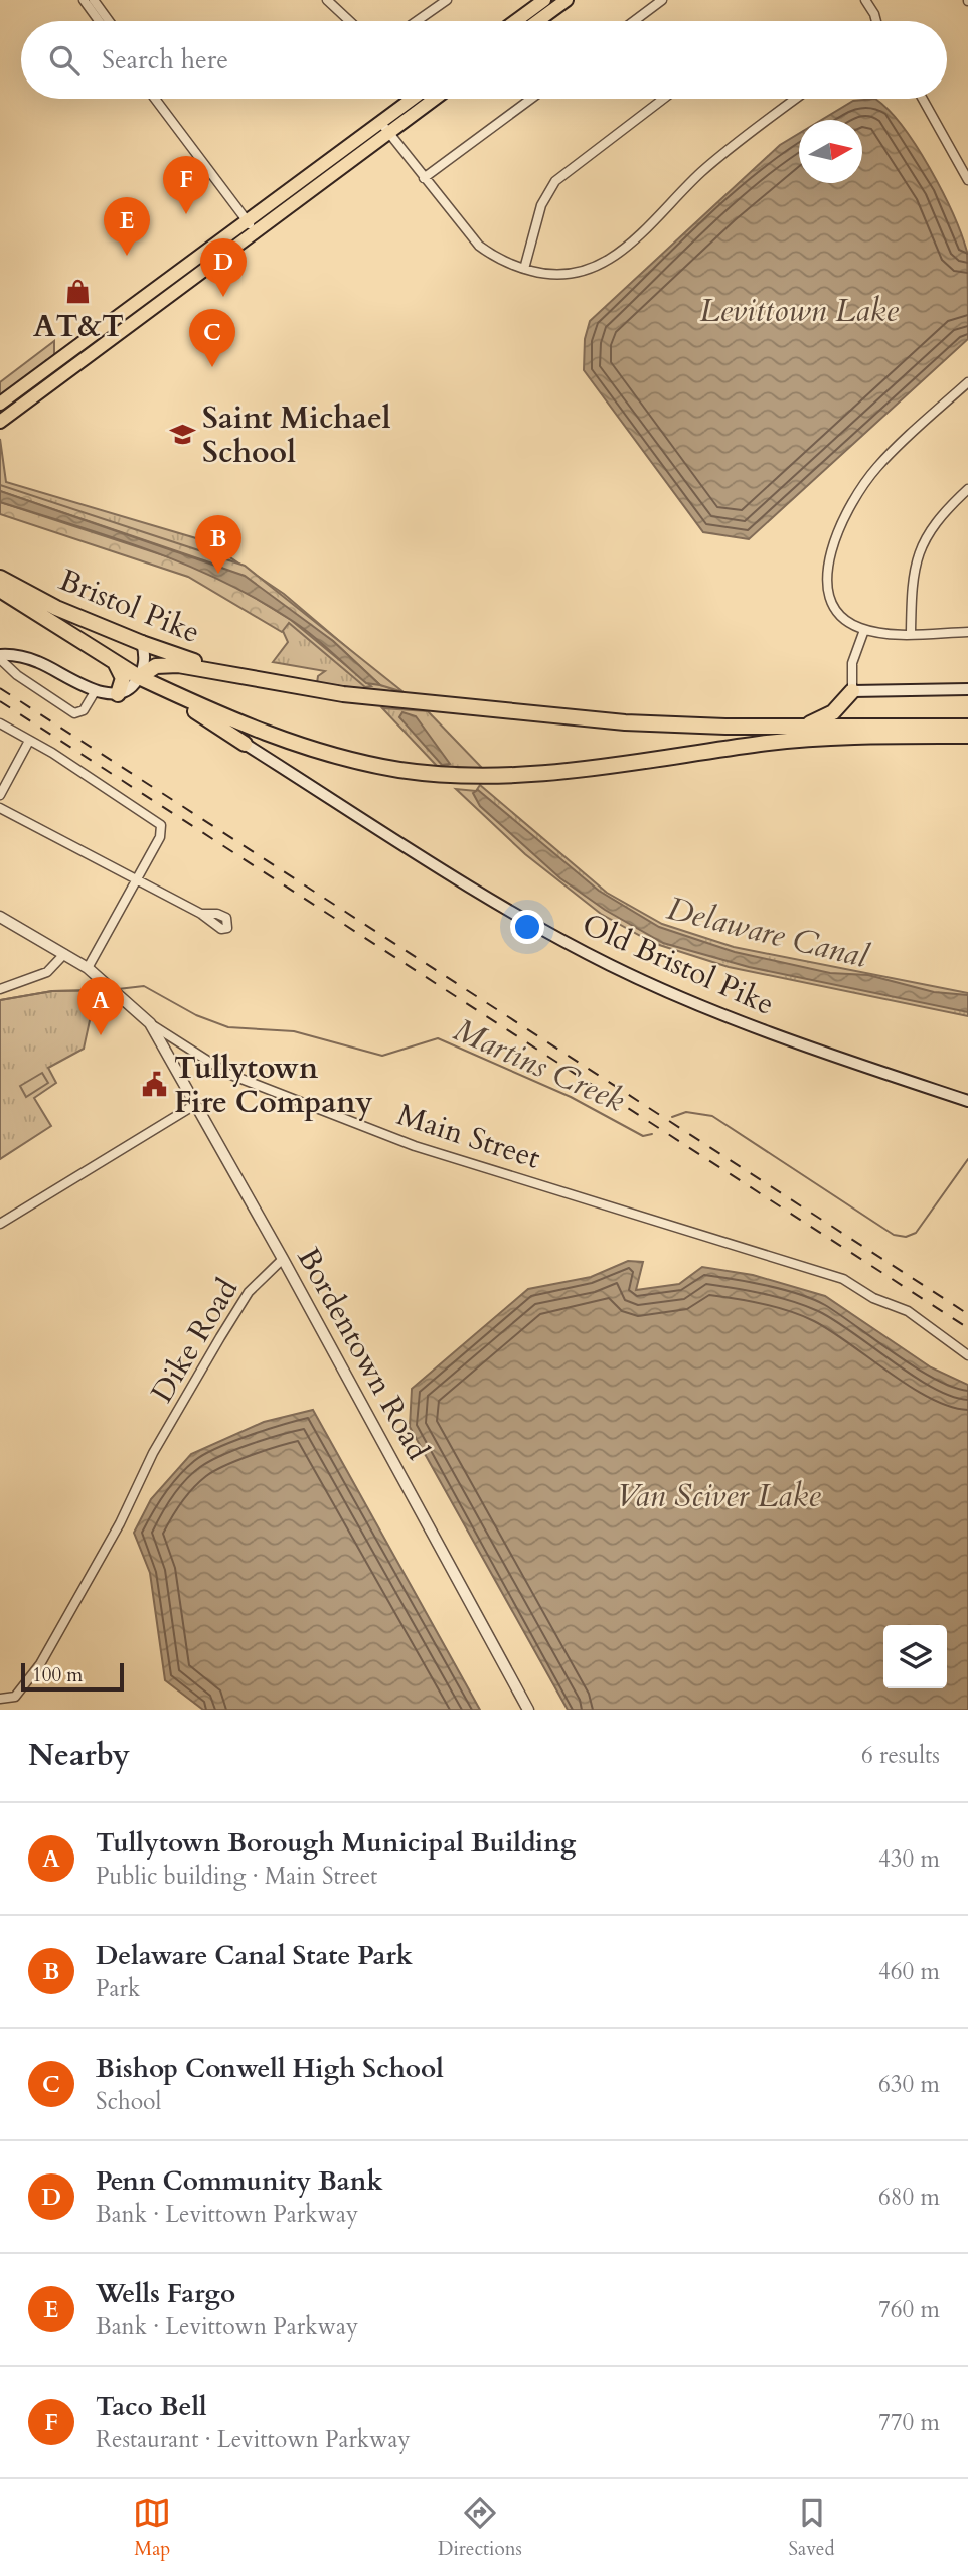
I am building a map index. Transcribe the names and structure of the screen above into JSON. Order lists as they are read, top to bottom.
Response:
{
  "streets": {
    "highway": ["Bristol Pike"],
    "main road": ["Old Bristol Pike"],
    "street": ["Main Street", "Dike Road", "Bordentown Road"]
  },
  "crossings": [
    ["Main Street", "Bordentown Road"],
    ["Dike Road", "Bordentown Road"]
  ],
  "water": [
    "Levittown Lake",
    "Delaware Canal",
    "Martins Creek",
    "Van Sciver Lake"
  ],
  "places": {
    "shop": ["AT&T"],
    "school or university": ["Saint Michael School"],
    "public building": ["Tullytown Fire Company"]
  },
  "scale_bar": "100 m",
  "north": "right",
  "page": {
    "search": "Search here",
    "pins": [
      "F",
      "E",
      "D",
      "C",
      "B",
      "A"
    ],
    "scale": "100 m",
    "heading": ["Nearby", "6 results"],
    "list": [
      {
        "mark": "A",
        "name": "Tullytown Borough Municipal Building",
        "note": "Public building · Main Street",
        "value": "430 m"
      },
      {
        "mark": "B",
        "name": "Delaware Canal State Park",
        "note": "Park",
        "value": "460 m"
      },
      {
        "mark": "C",
        "name": "Bishop Conwell High School",
        "note": "School",
        "value": "630 m"
      },
      {
        "mark": "D",
        "name": "Penn Community Bank",
        "note": "Bank · Levittown Parkway",
        "value": "680 m"
      },
      {
        "mark": "E",
        "name": "Wells Fargo",
        "note": "Bank · Levittown Parkway",
        "value": "760 m"
      },
      {
        "mark": "F",
        "name": "Taco Bell",
        "note": "Restaurant · Levittown Parkway",
        "value": "770 m"
      }
    ],
    "nav": ["Map", "Directions", "Saved"]
  }
}
